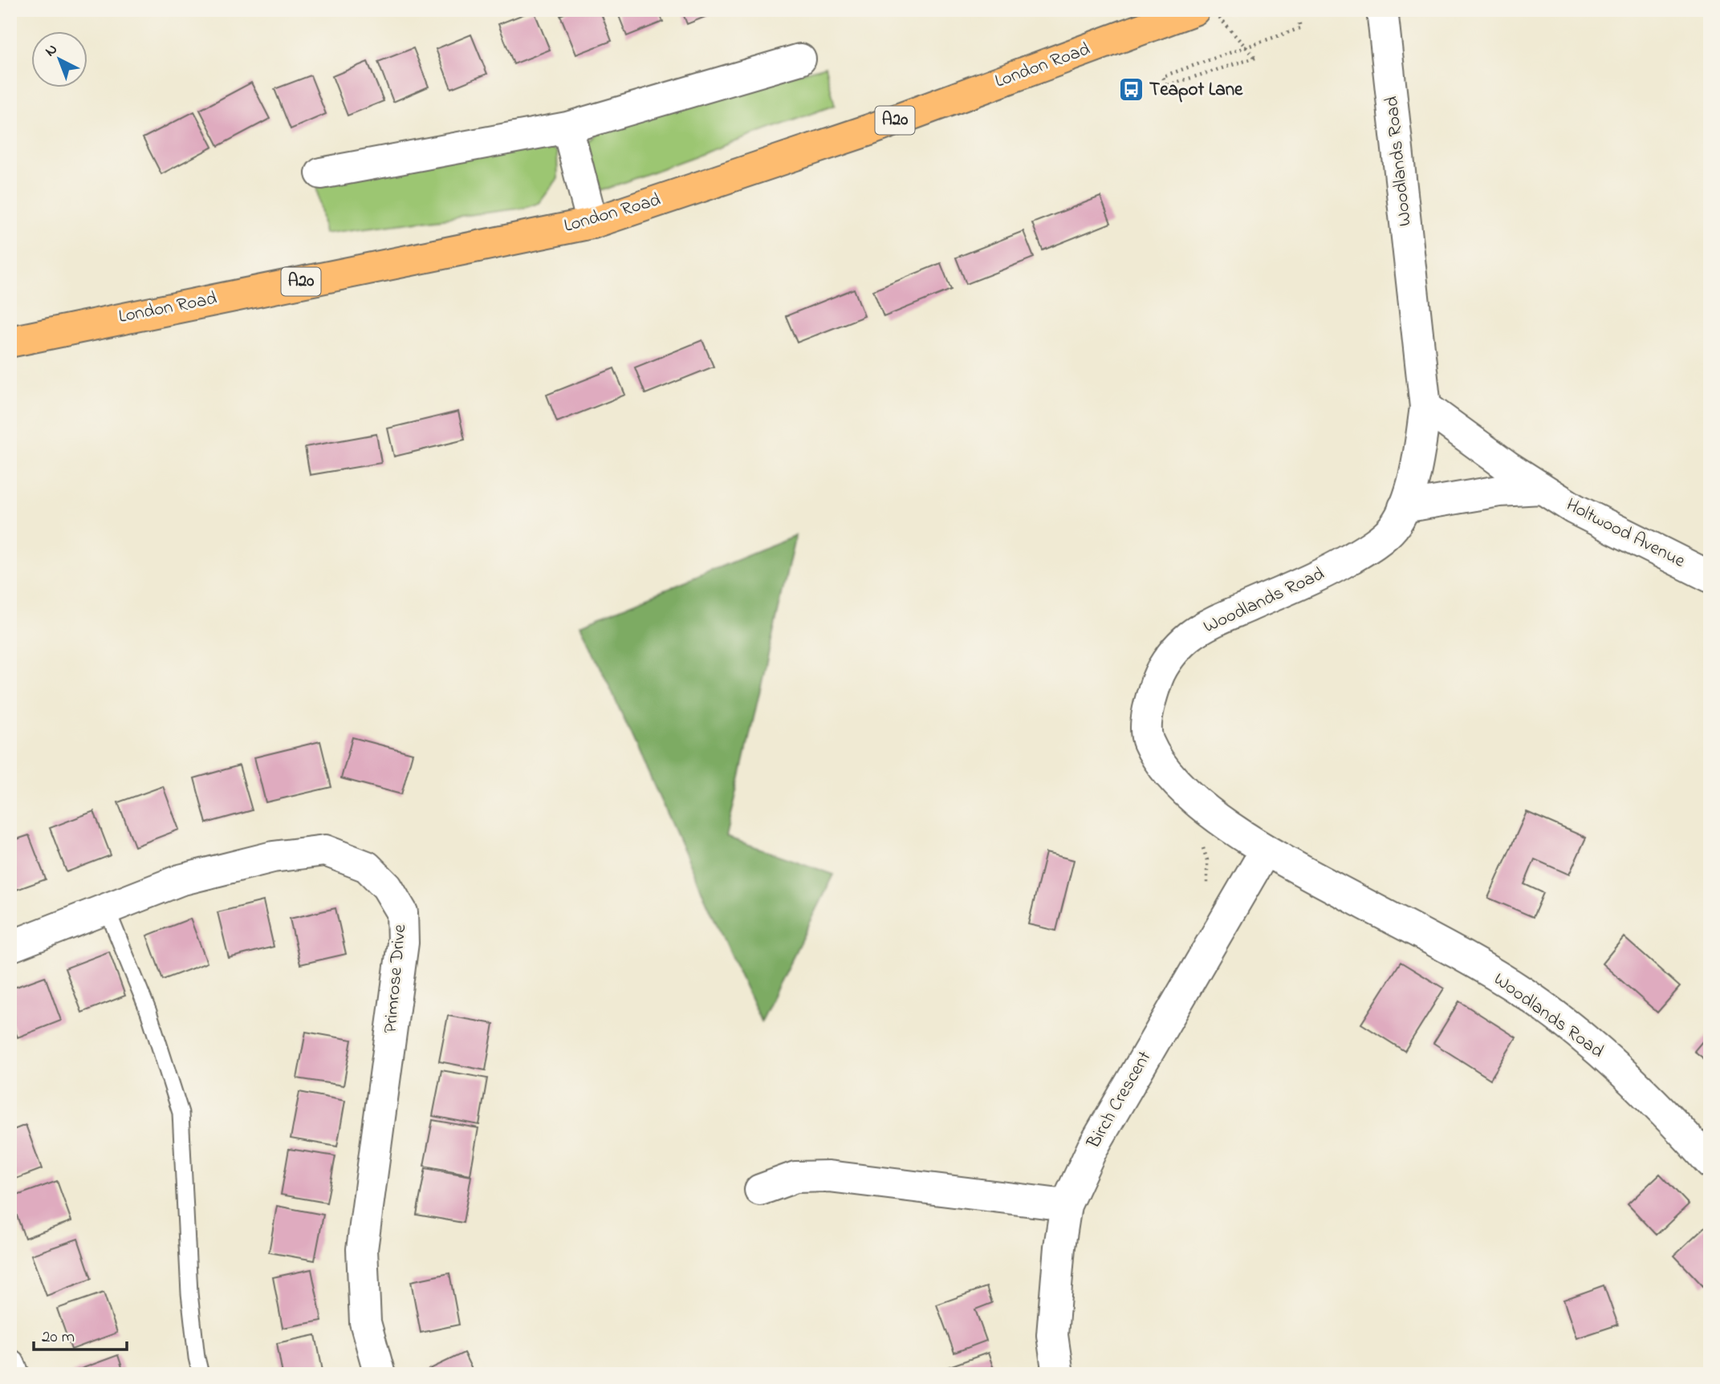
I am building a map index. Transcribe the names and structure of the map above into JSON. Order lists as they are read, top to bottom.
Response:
{
  "streets": {
    "main road": ["London Road", "A20"],
    "street": [
      "Woodlands Road",
      "Holtwood Avenue",
      "Primrose Drive",
      "Birch Crescent"
    ]
  },
  "crossings": [
    ["Woodlands Road", "Holtwood Avenue"],
    ["Woodlands Road", "Birch Crescent"]
  ],
  "places": {
    "bus stop": ["Teapot Lane"]
  },
  "scale_bar": "20 m",
  "north": "top left"
}
